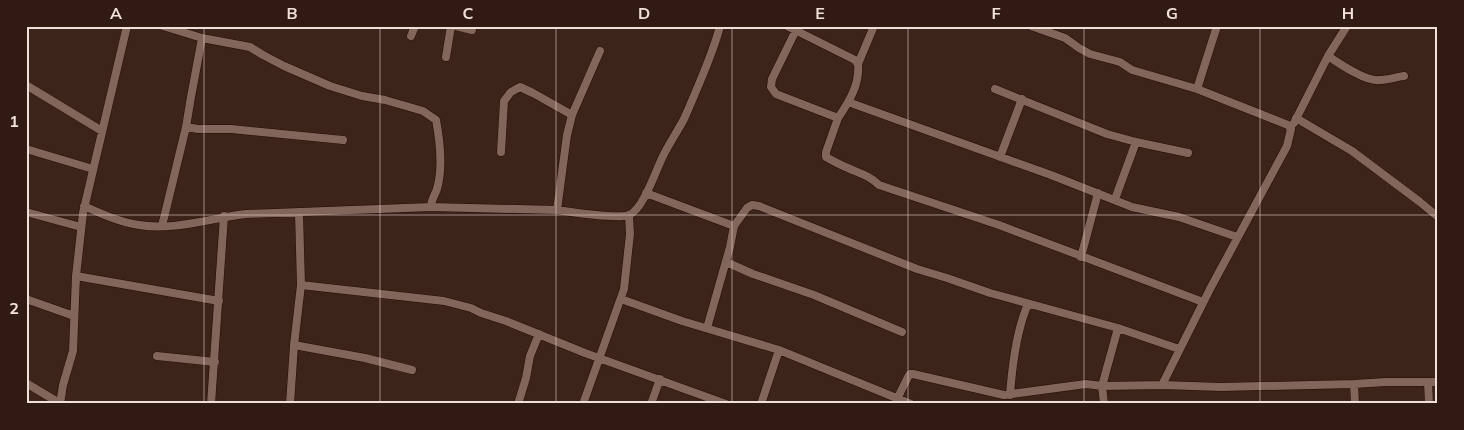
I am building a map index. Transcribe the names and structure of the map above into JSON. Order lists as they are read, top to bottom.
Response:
{
  "grid": {
    "columns": [
      "A",
      "B",
      "C",
      "D",
      "E",
      "F",
      "G",
      "H"
    ],
    "rows": ["1", "2"]
  }
}
